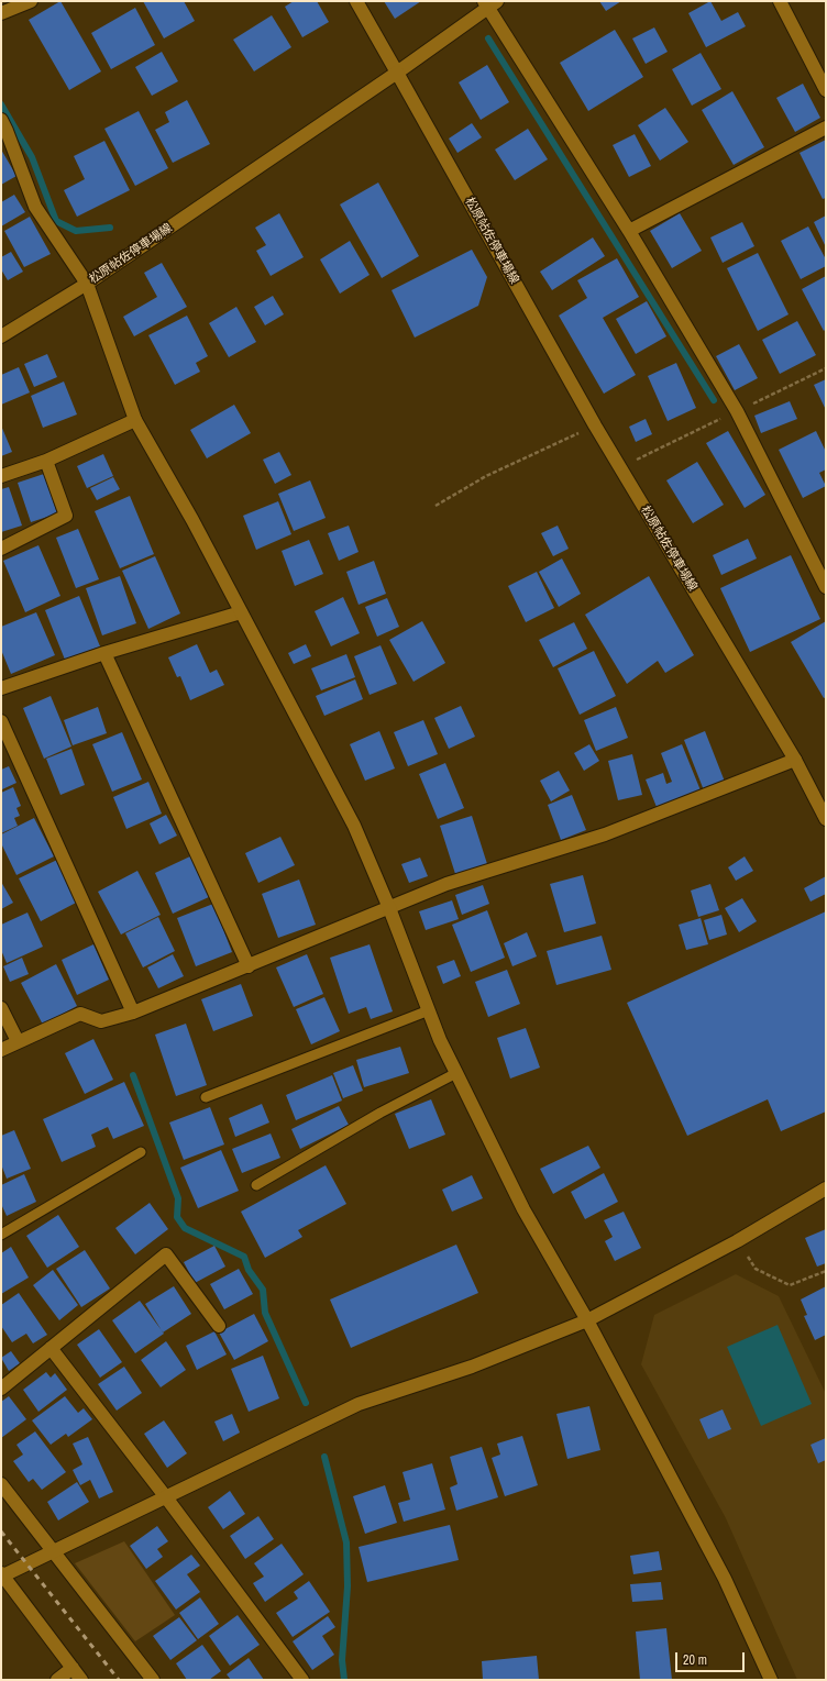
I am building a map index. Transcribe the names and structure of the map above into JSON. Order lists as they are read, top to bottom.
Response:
{
  "streets": {
    "street": ["松原帖佐停車場線"]
  },
  "scale_bar": "20 m"
}
